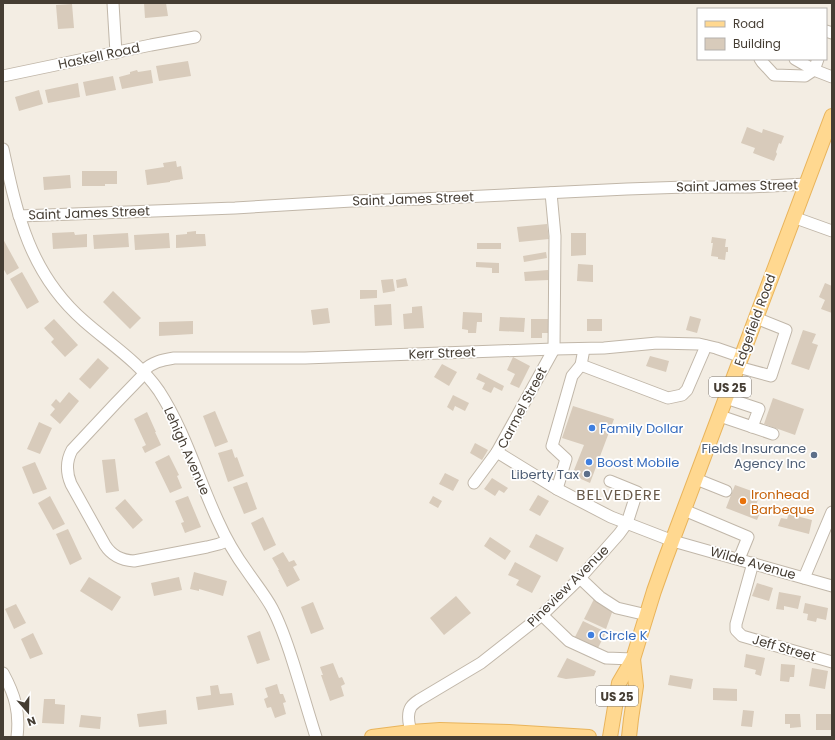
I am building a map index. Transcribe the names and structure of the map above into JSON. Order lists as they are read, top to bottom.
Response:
{
  "streets": {
    "main road": ["Edgefield Road", "US 25"],
    "street": [
      "Haskell Road",
      "Saint James Street",
      "Kerr Street",
      "Carmel Street",
      "Lehigh Avenue",
      "Wilde Avenue",
      "Pineview Avenue",
      "Jeff Street"
    ]
  },
  "crossings": [
    ["Saint James Street", "Edgefield Road"],
    ["Saint James Street", "Carmel Street"],
    ["Saint James Street", "Lehigh Avenue"],
    ["Edgefield Road", "Kerr Street"],
    ["Edgefield Road", "Carmel Street"],
    ["Edgefield Road", "Wilde Avenue"],
    ["Kerr Street", "Carmel Street"],
    ["Kerr Street", "Lehigh Avenue"],
    ["Carmel Street", "Wilde Avenue"],
    ["Carmel Street", "Pineview Avenue"],
    ["Wilde Avenue", "Jeff Street"]
  ],
  "districts": ["BELVEDERE"],
  "places": [
    "Family Dollar",
    "Fields Insurance Agency Inc",
    "Boost Mobile",
    "Liberty Tax",
    "Ironhead Barbeque",
    "Circle K"
  ],
  "legend": ["Road", "Building"],
  "north": "bottom"
}
